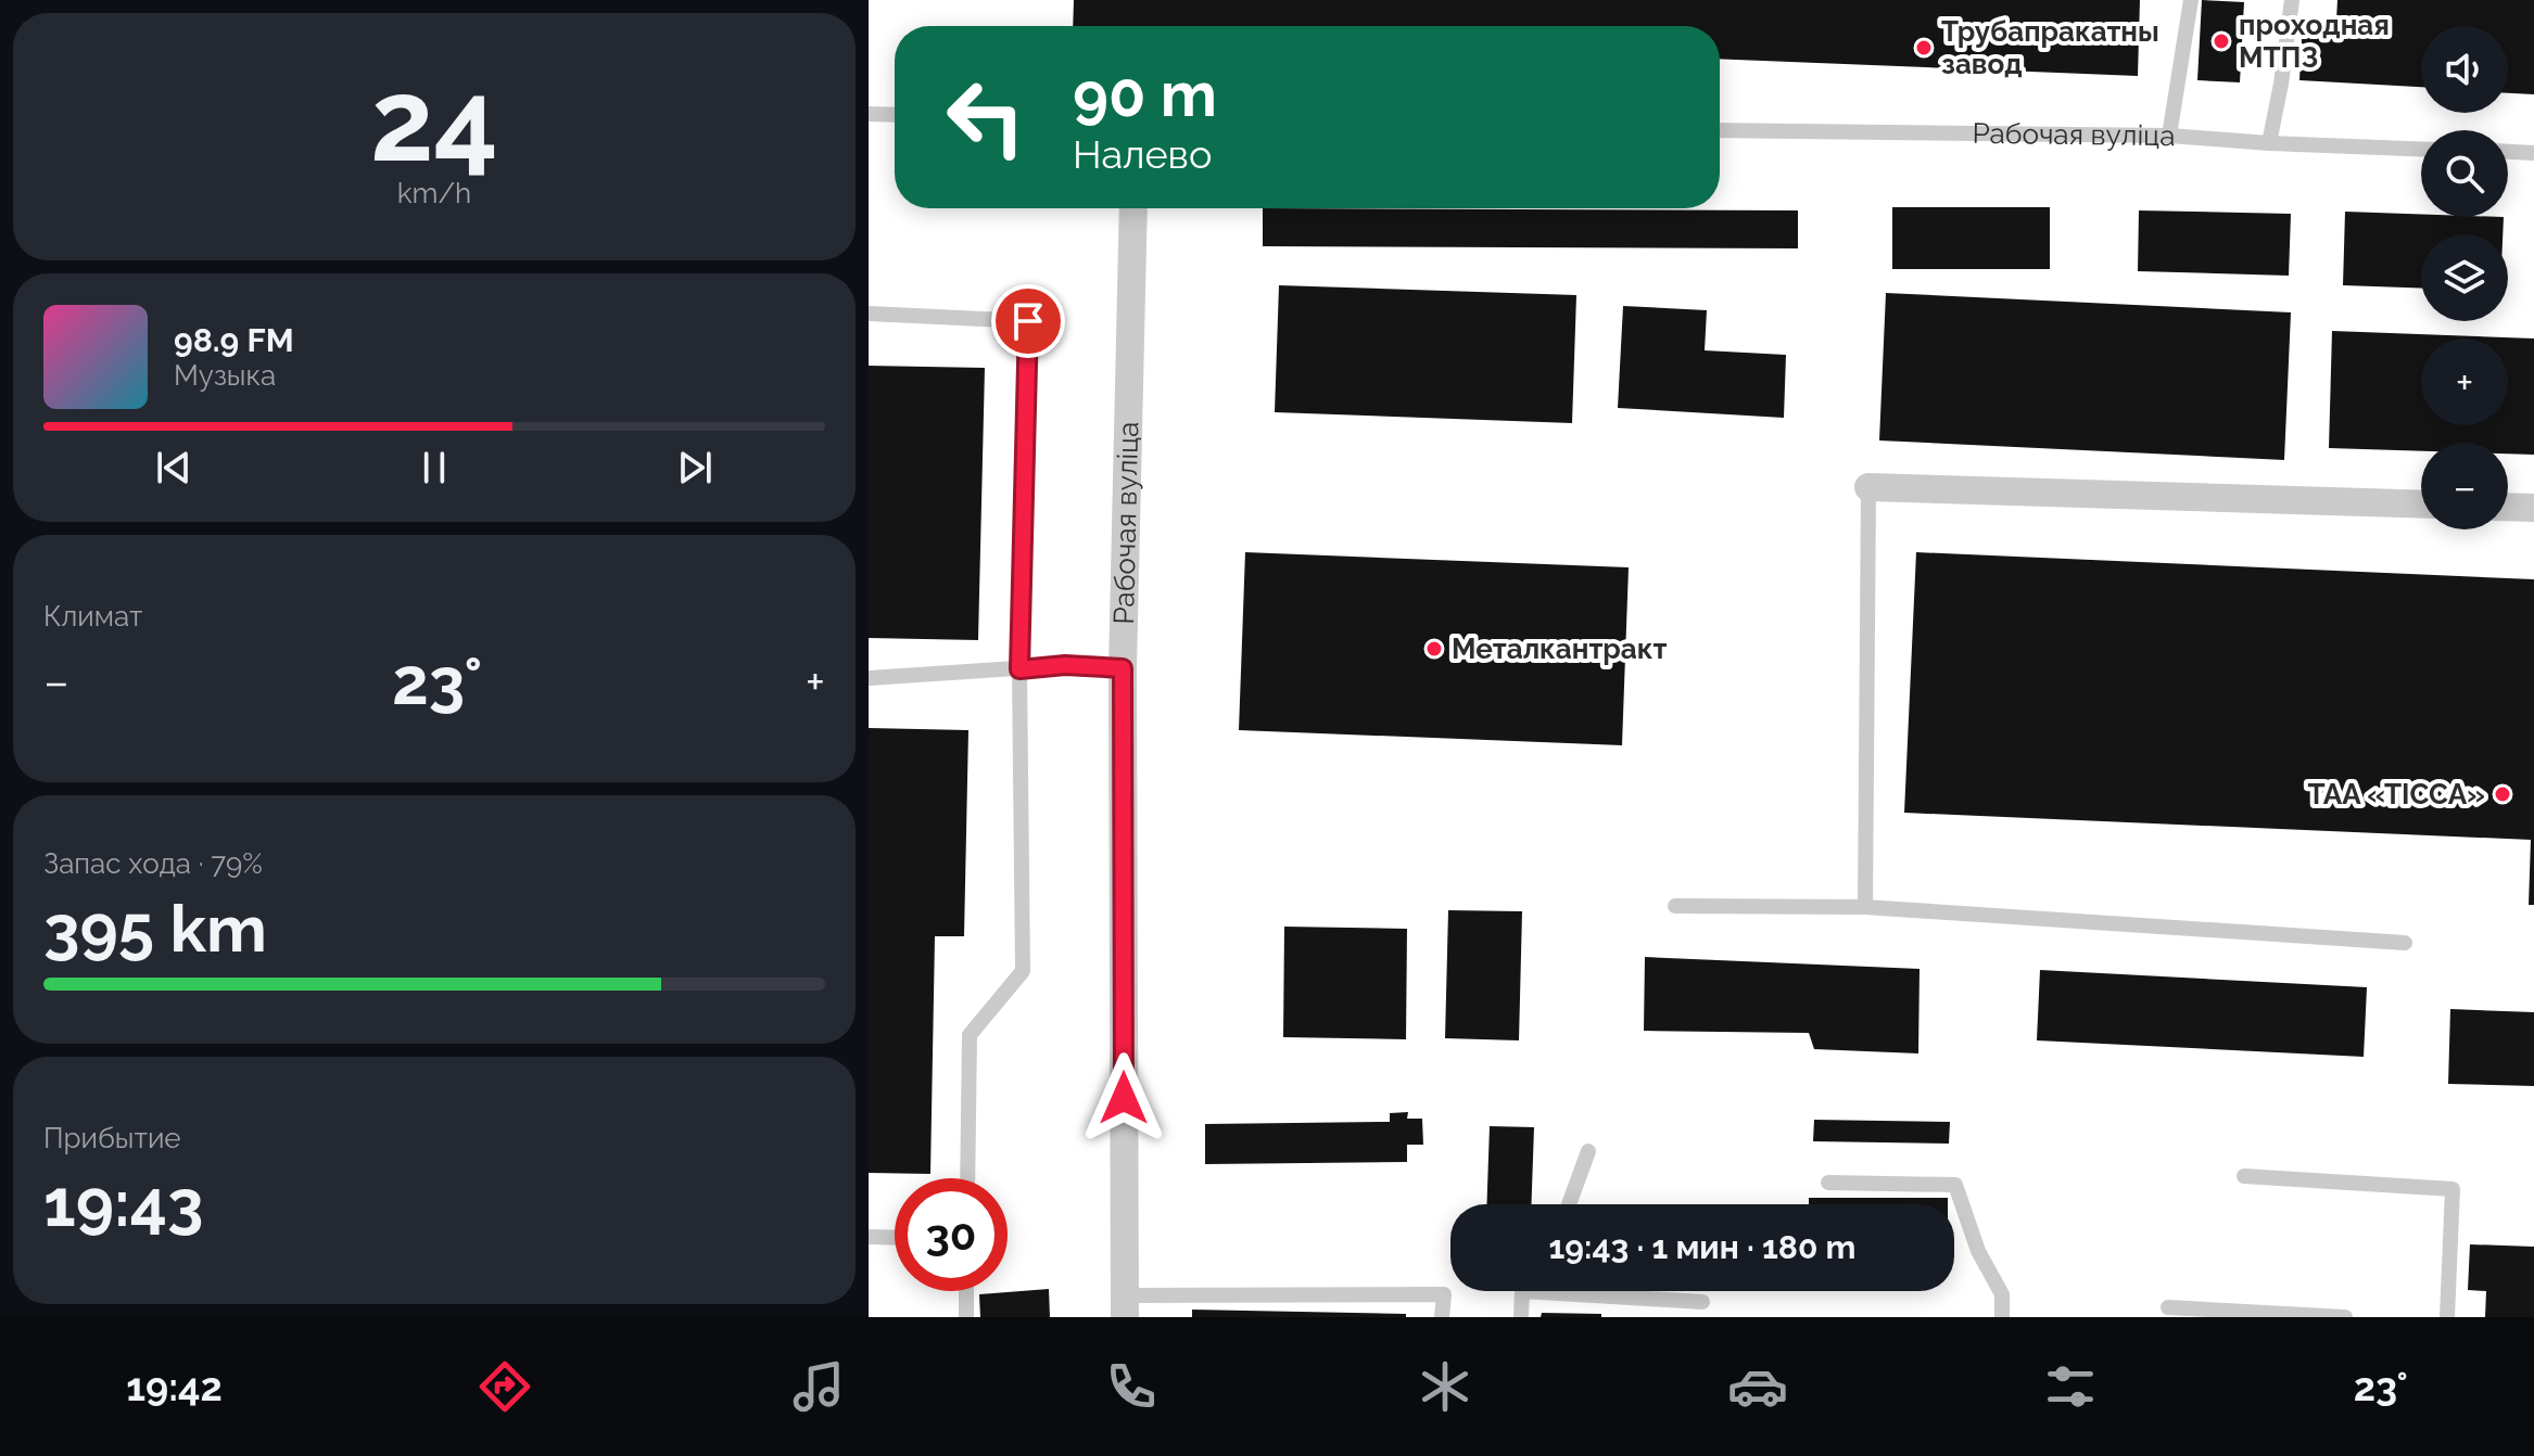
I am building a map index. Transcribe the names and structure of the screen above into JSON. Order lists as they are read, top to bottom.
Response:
{
  "streets": {
    "street": ["Рабочая вуліца"]
  },
  "places": [
    "проходная МТПЗ",
    "Трубапракатны завод",
    "Металкантракт",
    "ТАА «ТIССА»"
  ],
  "page": {
    "tile": [
      ["24", "km/h"],
      "Климат",
      ["Запас хода · 79%", "395 km"],
      ["Прибытие", "19:43"]
    ],
    "map_buttons": ["+", "−"],
    "turn": ["90 m", "Налево"],
    "song": ["98.9 FM", "Музыка"],
    "heat": ["−", "23°", "+"],
    "limit": "30",
    "trip": "19:43 · 1 мин · 180 m",
    "tabs": ["19:42", "23°"]
  }
}
